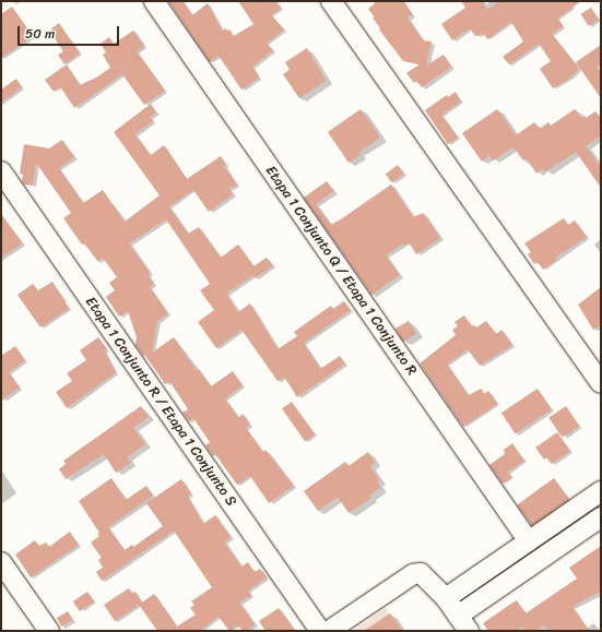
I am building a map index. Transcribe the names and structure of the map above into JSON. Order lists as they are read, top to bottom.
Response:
{
  "streets": {
    "street": ["Etapa 1 Conjunto Q / Etapa 1 Conjunto R", "Etapa 1 Conjunto R / Etapa 1 Conjunto S"]
  },
  "scale_bar": "50 m"
}
